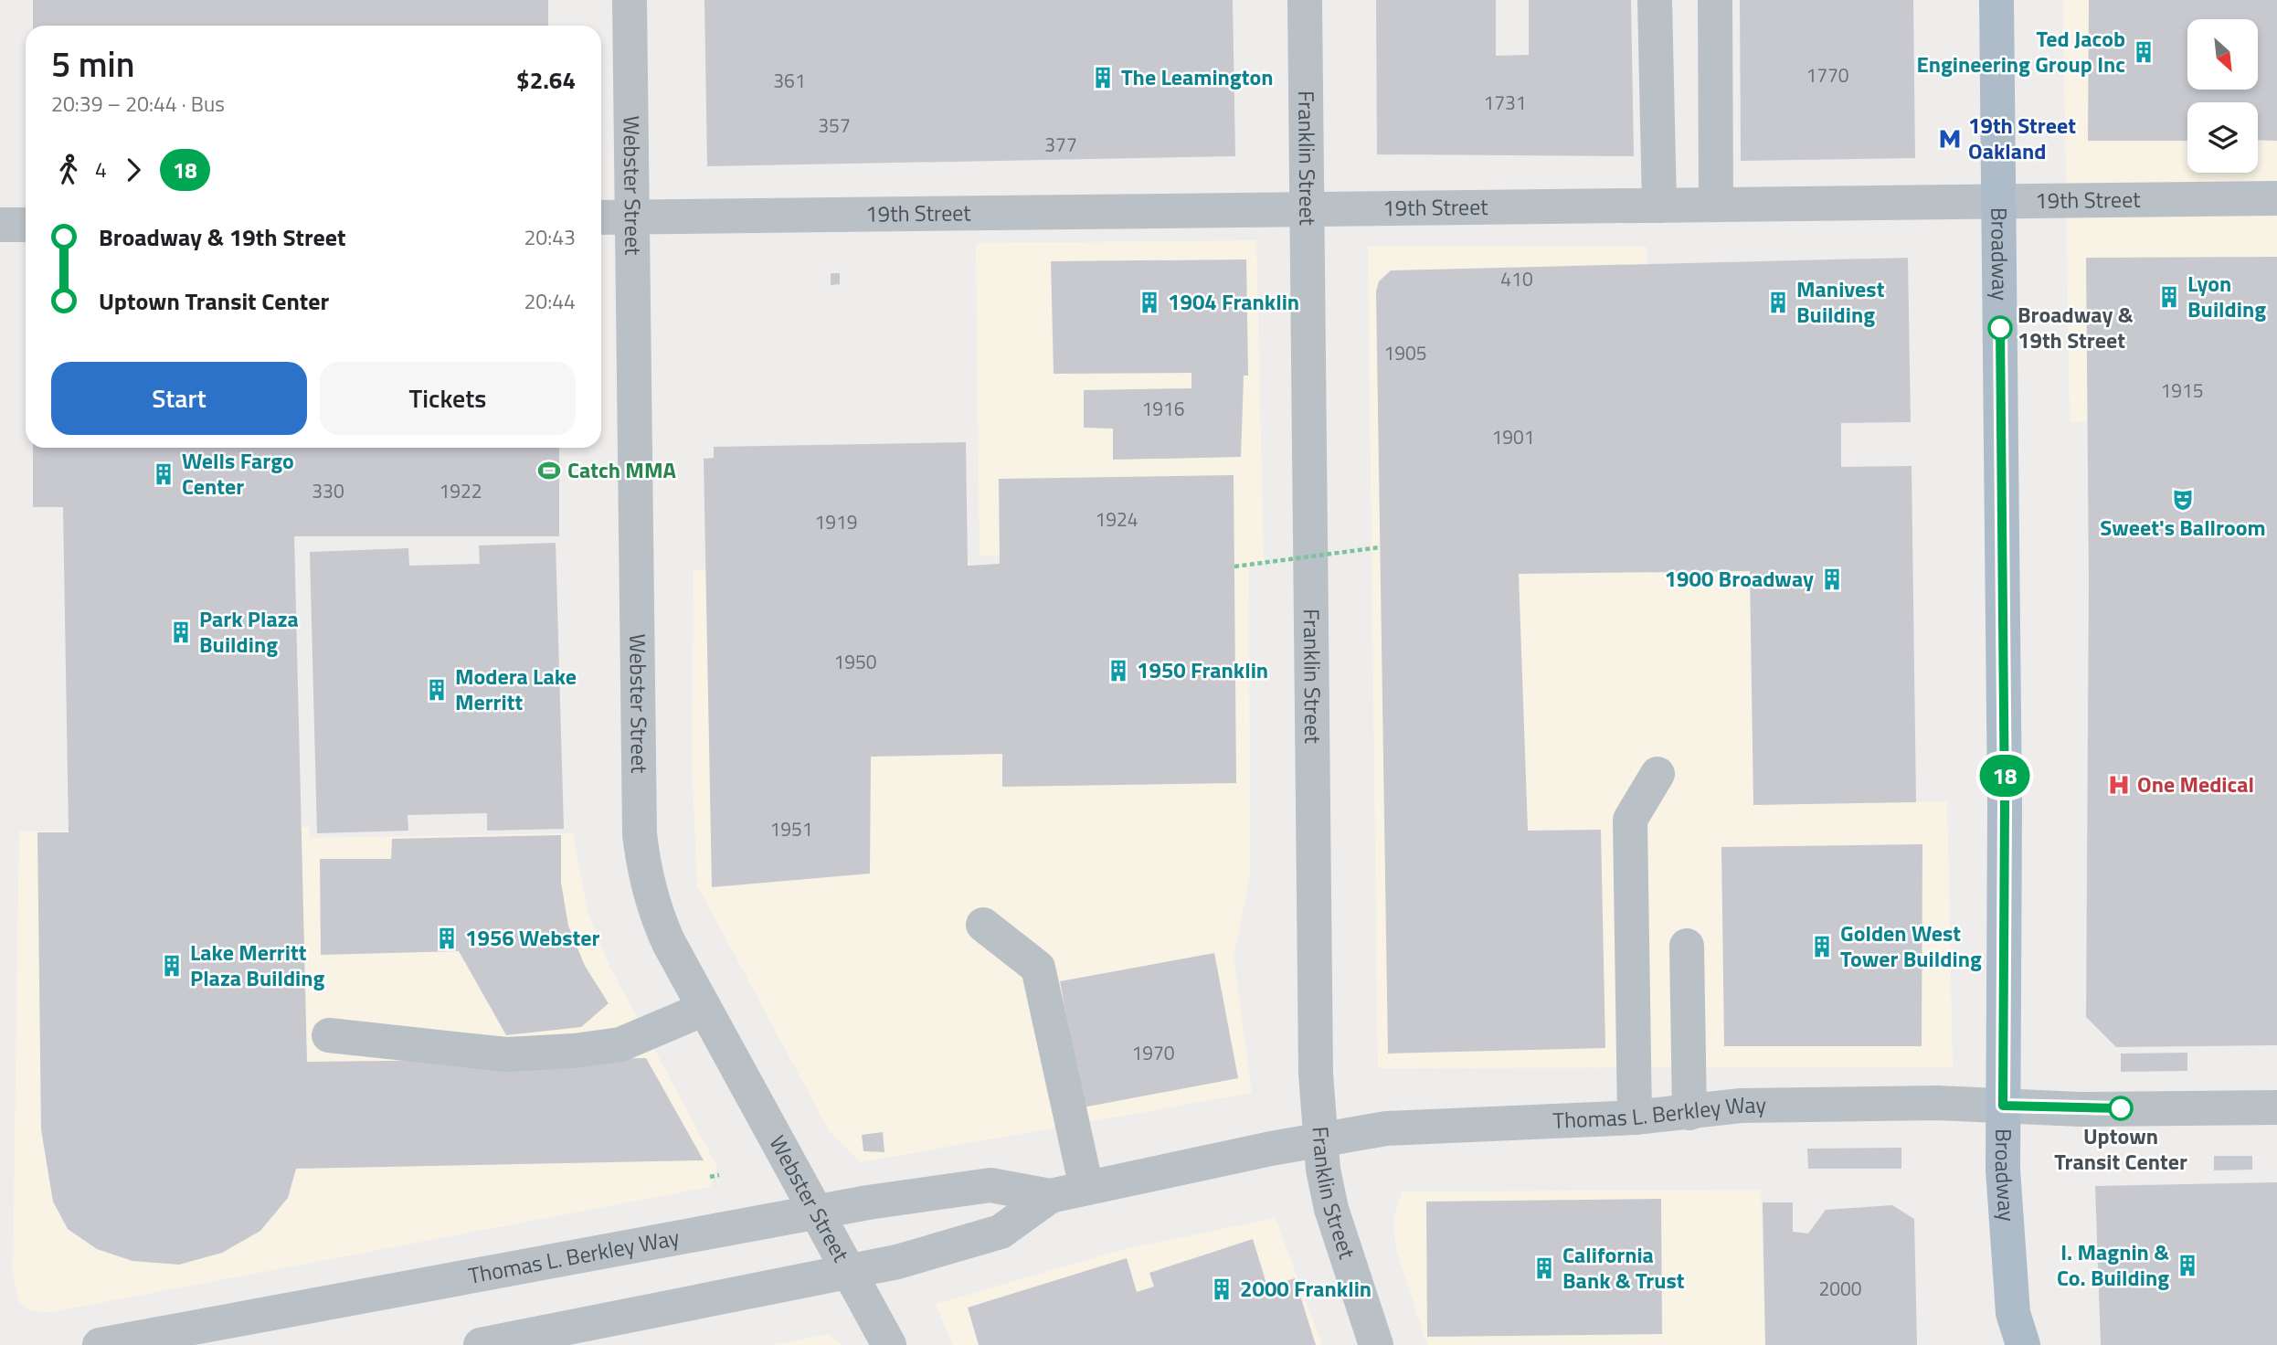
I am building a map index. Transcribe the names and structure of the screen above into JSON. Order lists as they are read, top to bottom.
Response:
{
  "streets": {
    "main road": ["Broadway"],
    "street": [
      "Franklin Street",
      "Webster Street",
      "19th Street",
      "Thomas L. Berkley Way"
    ]
  },
  "crossings": [
    ["Franklin Street", "19th Street"],
    ["Franklin Street", "Thomas L. Berkley Way"],
    ["Webster Street", "19th Street"],
    ["Webster Street", "Thomas L. Berkley Way"],
    ["19th Street", "Broadway"],
    ["Broadway", "Thomas L. Berkley Way"]
  ],
  "places": {
    "building": [
      "Ted Jacob Engineering Group Inc",
      "The Leamington",
      "Lyon Building",
      "1904 Franklin",
      "Manivest Building",
      "Wells Fargo Center",
      "1900 Broadway",
      "Park Plaza Building",
      "1950 Franklin",
      "Modera Lake Merritt",
      "1956 Webster",
      "Golden West Tower Building",
      "Lake Merritt Plaza Building",
      "I. Magnin & Co. Building",
      "California Bank & Trust",
      "2000 Franklin"
    ],
    "metro station": ["19th Street Oakland"],
    "other": ["Broadway & 19th Street", "Uptown Transit Center"],
    "sports": ["Catch MMA"],
    "theatre": ["Sweet's Ballroom"],
    "hospital": ["One Medical"]
  },
  "lines": ["bus line 18"],
  "house_numbers": [
    "1770",
    "361",
    "1731",
    "357",
    "377",
    "410",
    "1905",
    "1915",
    "1916",
    "1901",
    "330",
    "1922",
    "1924",
    "1919",
    "1950",
    "1951",
    "1970",
    "2000"
  ],
  "north": "bottom right",
  "page": {
    "on_map": "18",
    "heading": ["5 min", "20:39 – 20:44 · Bus", "$2.64"],
    "legs": ["4", "18"],
    "list": [
      {
        "name": "Broadway & 19th Street",
        "value": "20:43"
      },
      {
        "name": "Uptown Transit Center",
        "value": "20:44"
      }
    ],
    "buttons": ["Start", "Tickets"]
  }
}
